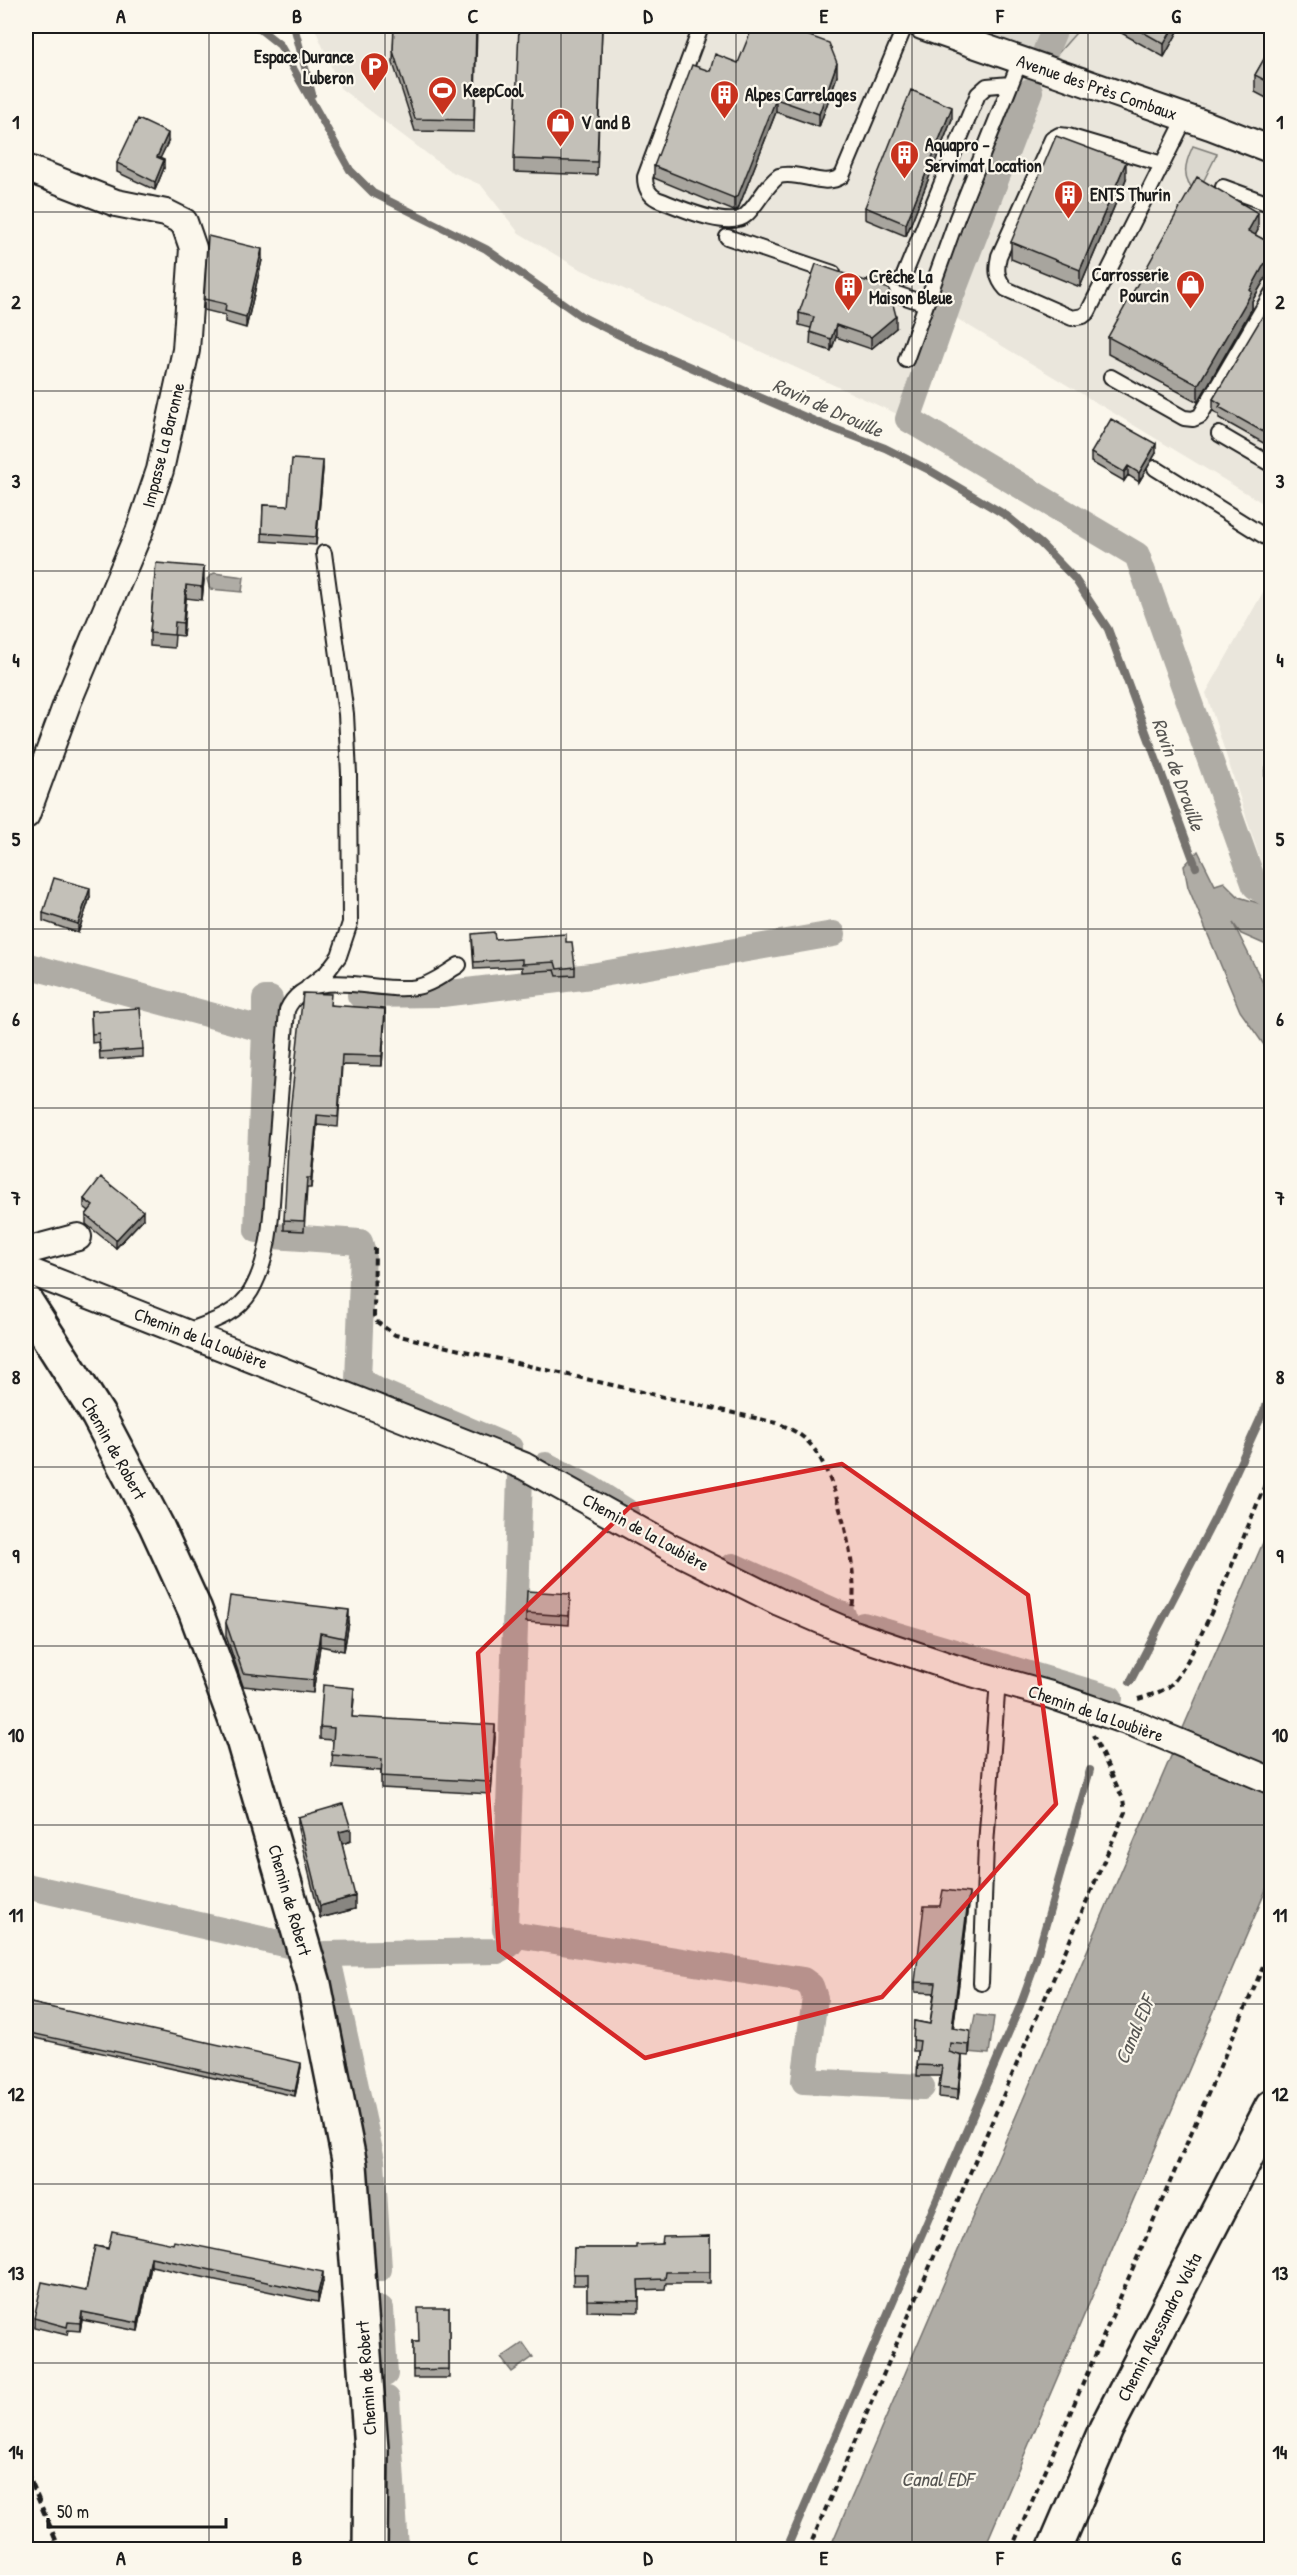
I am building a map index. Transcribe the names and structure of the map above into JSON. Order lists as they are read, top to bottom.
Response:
{
  "streets": {
    "street": [
      "Avenue des Près Combaux",
      "Impasse La Baronne",
      "Chemin de la Loubière",
      "Chemin de Robert",
      "Chemin Alessandro Volta"
    ]
  },
  "water": ["Ravin de Drouille", "Canal EDF"],
  "places": {
    "parking": ["Espace Durance Luberon"],
    "sports": ["KeepCool"],
    "building": [
      "Alpes Carrelages",
      "Aquapro - Servimat Location",
      "ENTS Thurin",
      "Crêche La Maison Bleue"
    ],
    "shop": ["V and B", "Carrosserie Pourcin"]
  },
  "scale_bar": "50 m",
  "grid": {
    "columns": [
      "A",
      "B",
      "C",
      "D",
      "E",
      "F",
      "G"
    ],
    "rows": [
      "1",
      "2",
      "3",
      "4",
      "5",
      "6",
      "7",
      "8",
      "9",
      "10",
      "11",
      "12",
      "13",
      "14"
    ]
  }
}
